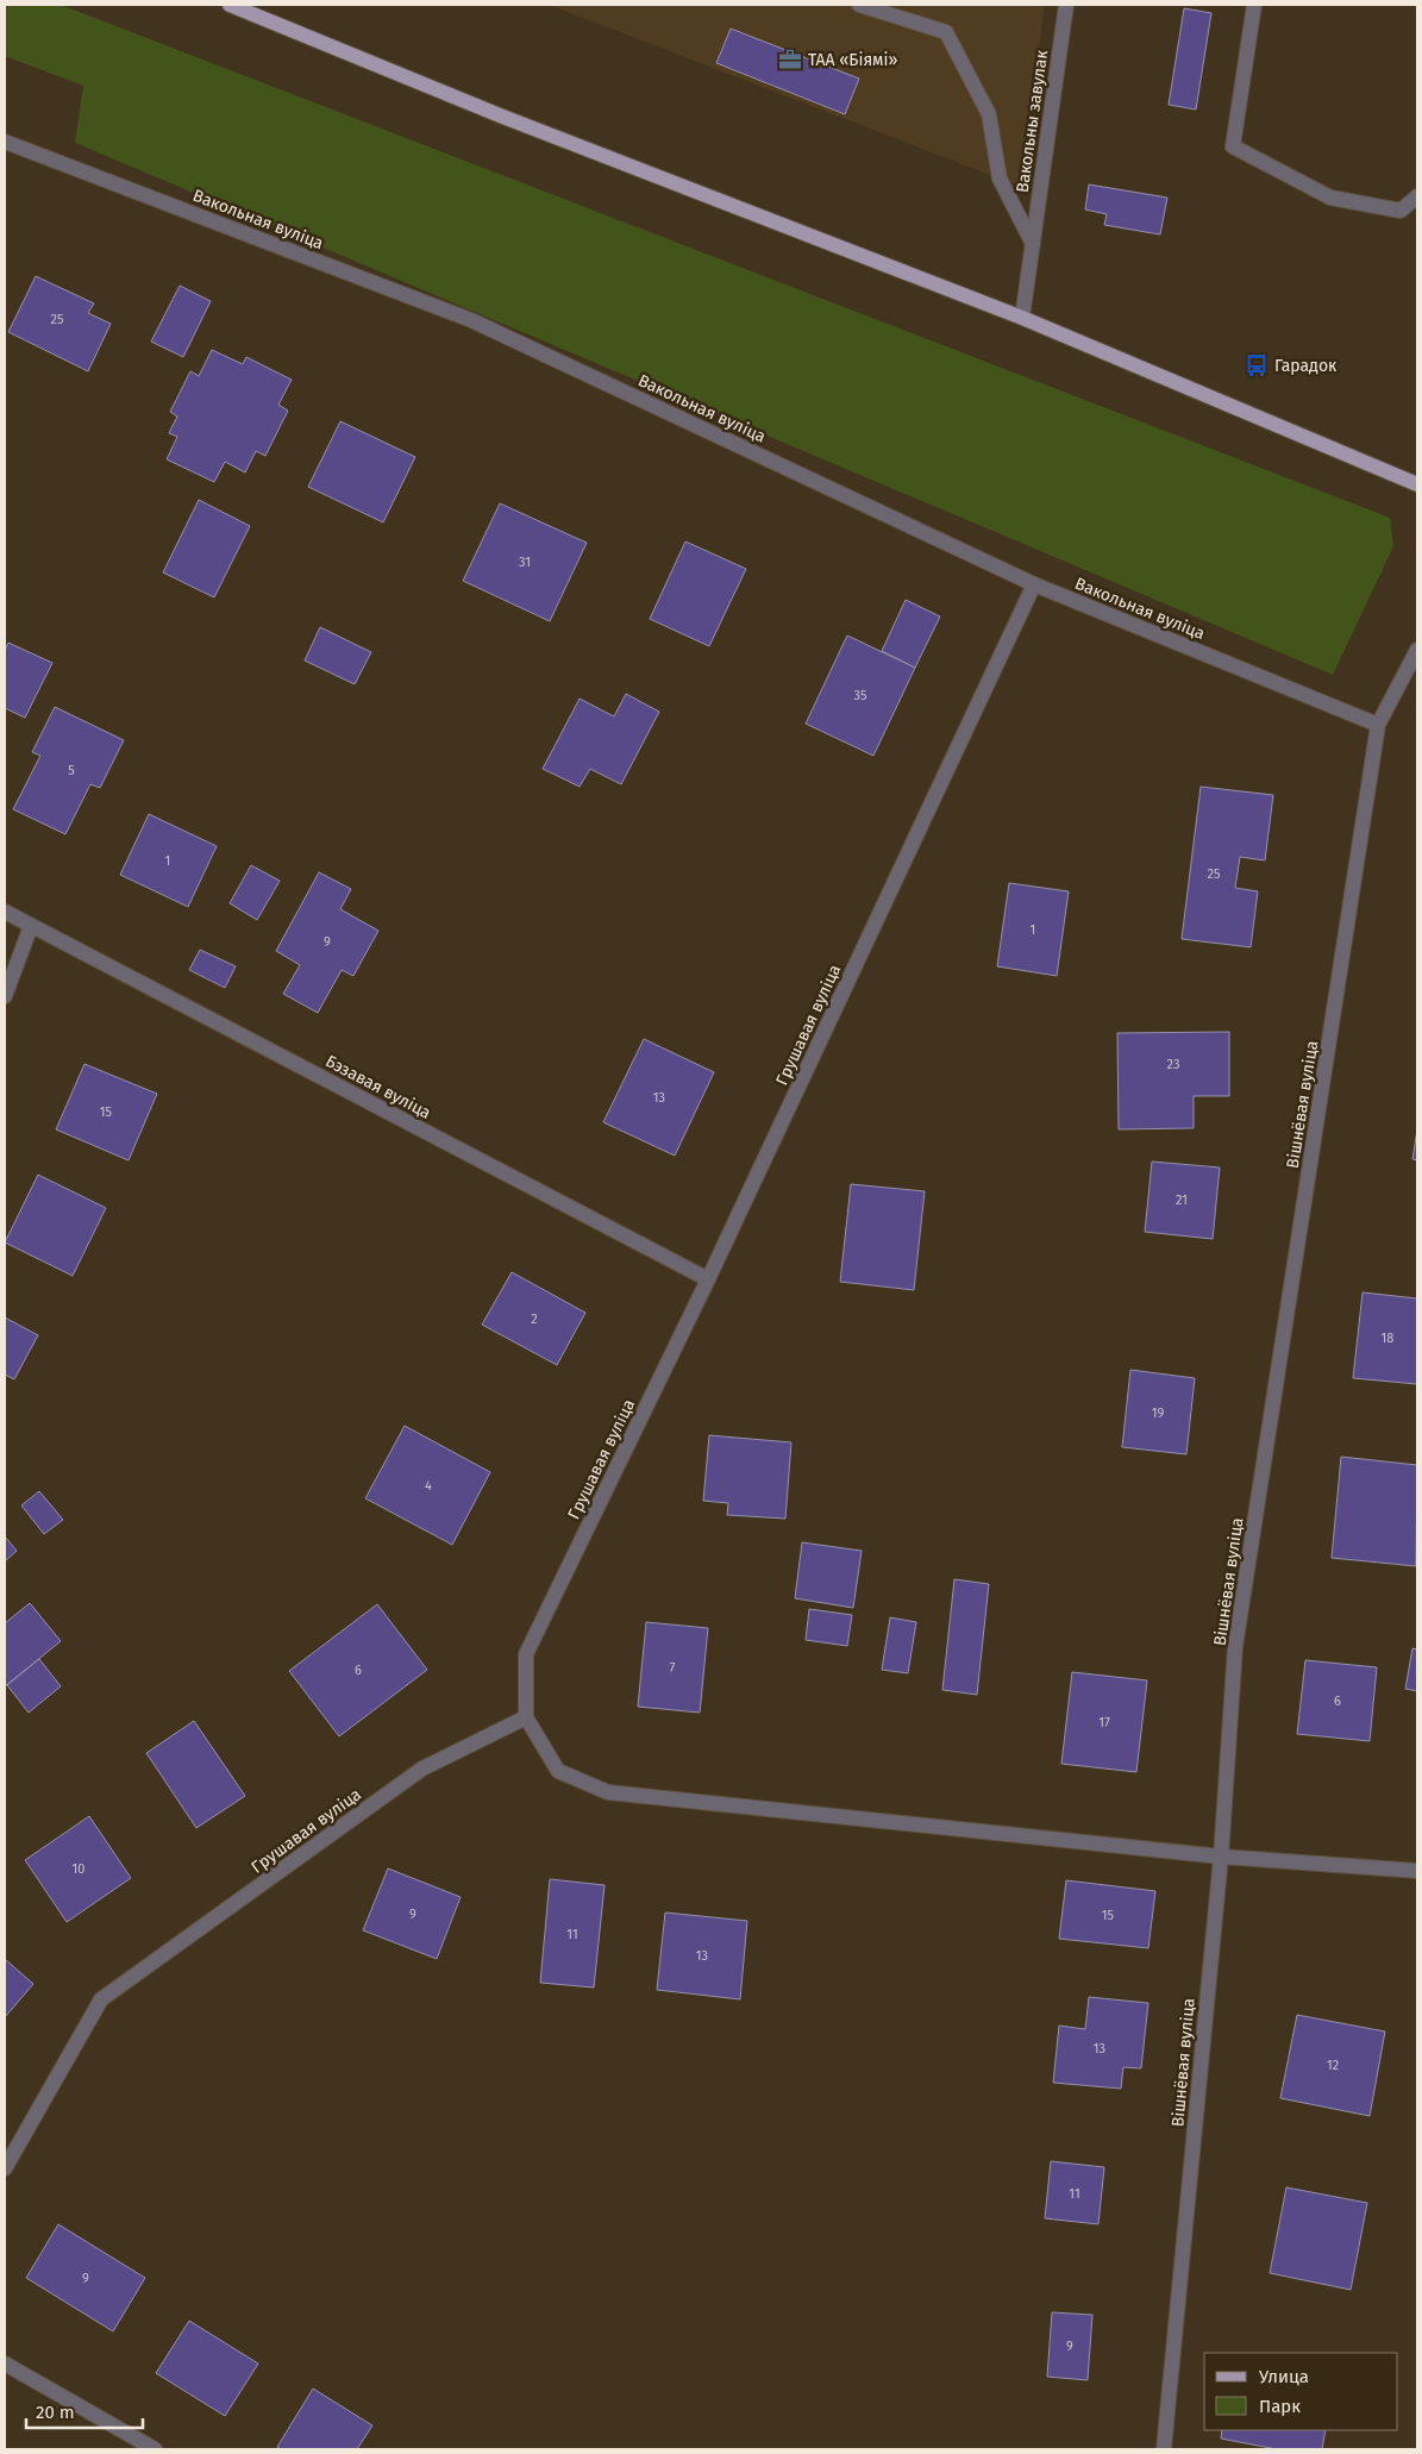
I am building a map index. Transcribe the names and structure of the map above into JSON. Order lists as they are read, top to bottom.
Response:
{
  "streets": {
    "street": [
      "Вакольны завулак",
      "Вакольная вуліца",
      "Грушавая вуліца",
      "Бэзавая вуліца",
      "Вішнёвая вуліца"
    ]
  },
  "crossings": [
    ["Вакольная вуліца", "Грушавая вуліца"],
    ["Вакольная вуліца", "Вішнёвая вуліца"],
    ["Грушавая вуліца", "Бэзавая вуліца"]
  ],
  "places": {
    "office": ["ТАА «Біямі»"],
    "bus stop": ["Гарадок"]
  },
  "house_numbers": [
    "25",
    "31",
    "35",
    "5",
    "1",
    "25",
    "1",
    "9",
    "23",
    "13",
    "15",
    "21",
    "2",
    "18",
    "19",
    "4",
    "7",
    "6",
    "6",
    "17",
    "10",
    "9",
    "15",
    "11",
    "13",
    "13",
    "12",
    "11",
    "9",
    "9"
  ],
  "legend": ["Улица", "Парк"],
  "scale_bar": "20 m"
}
